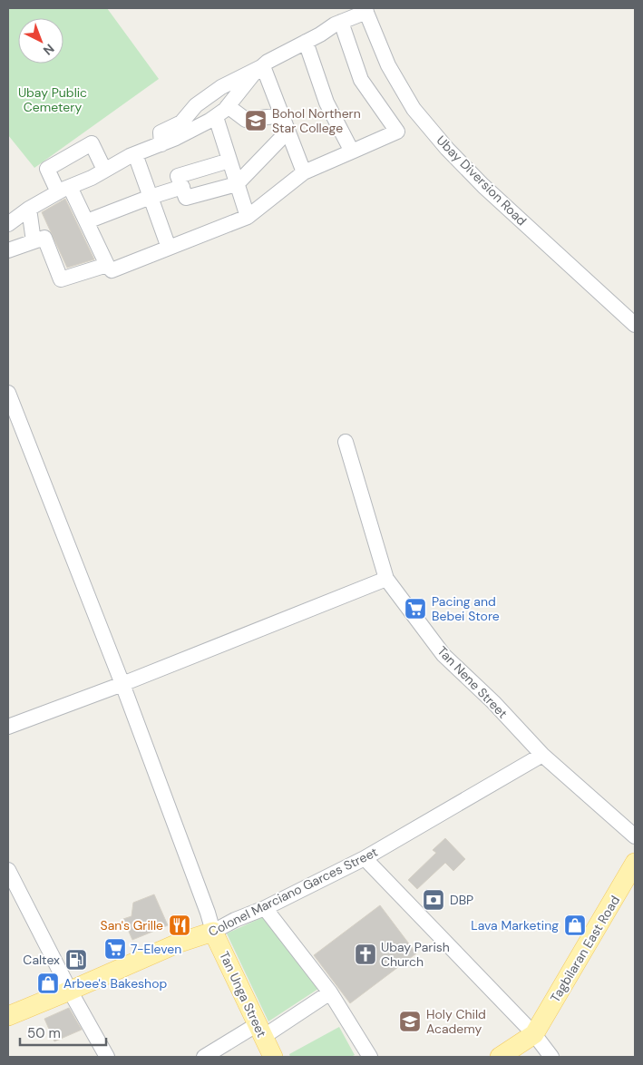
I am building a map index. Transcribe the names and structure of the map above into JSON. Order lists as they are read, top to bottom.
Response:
{
  "streets": {
    "main road": ["Colonel Marciano Garces Street", "Tagbilaran East Road", "Tan Unga Street"],
    "street": ["Ubay Diversion Road", "Tan Nene Street"]
  },
  "crossings": [
    ["Tan Nene Street", "Colonel Marciano Garces Street"],
    ["Colonel Marciano Garces Street", "Tan Unga Street"]
  ],
  "parks": ["Ubay Public Cemetery"],
  "places": {
    "school or university": ["Bohol Northern Star College", "Holy Child Academy"],
    "supermarket": ["Pacing and Bebei Store", "7-Eleven"],
    "bank": ["DBP"],
    "restaurant": ["San's Grille"],
    "shop": ["Lava Marketing", "Arbee's Bakeshop"],
    "church": ["Ubay Parish Church"],
    "fuel station": ["Caltex"]
  },
  "scale_bar": "50 m",
  "north": "bottom right"
}
